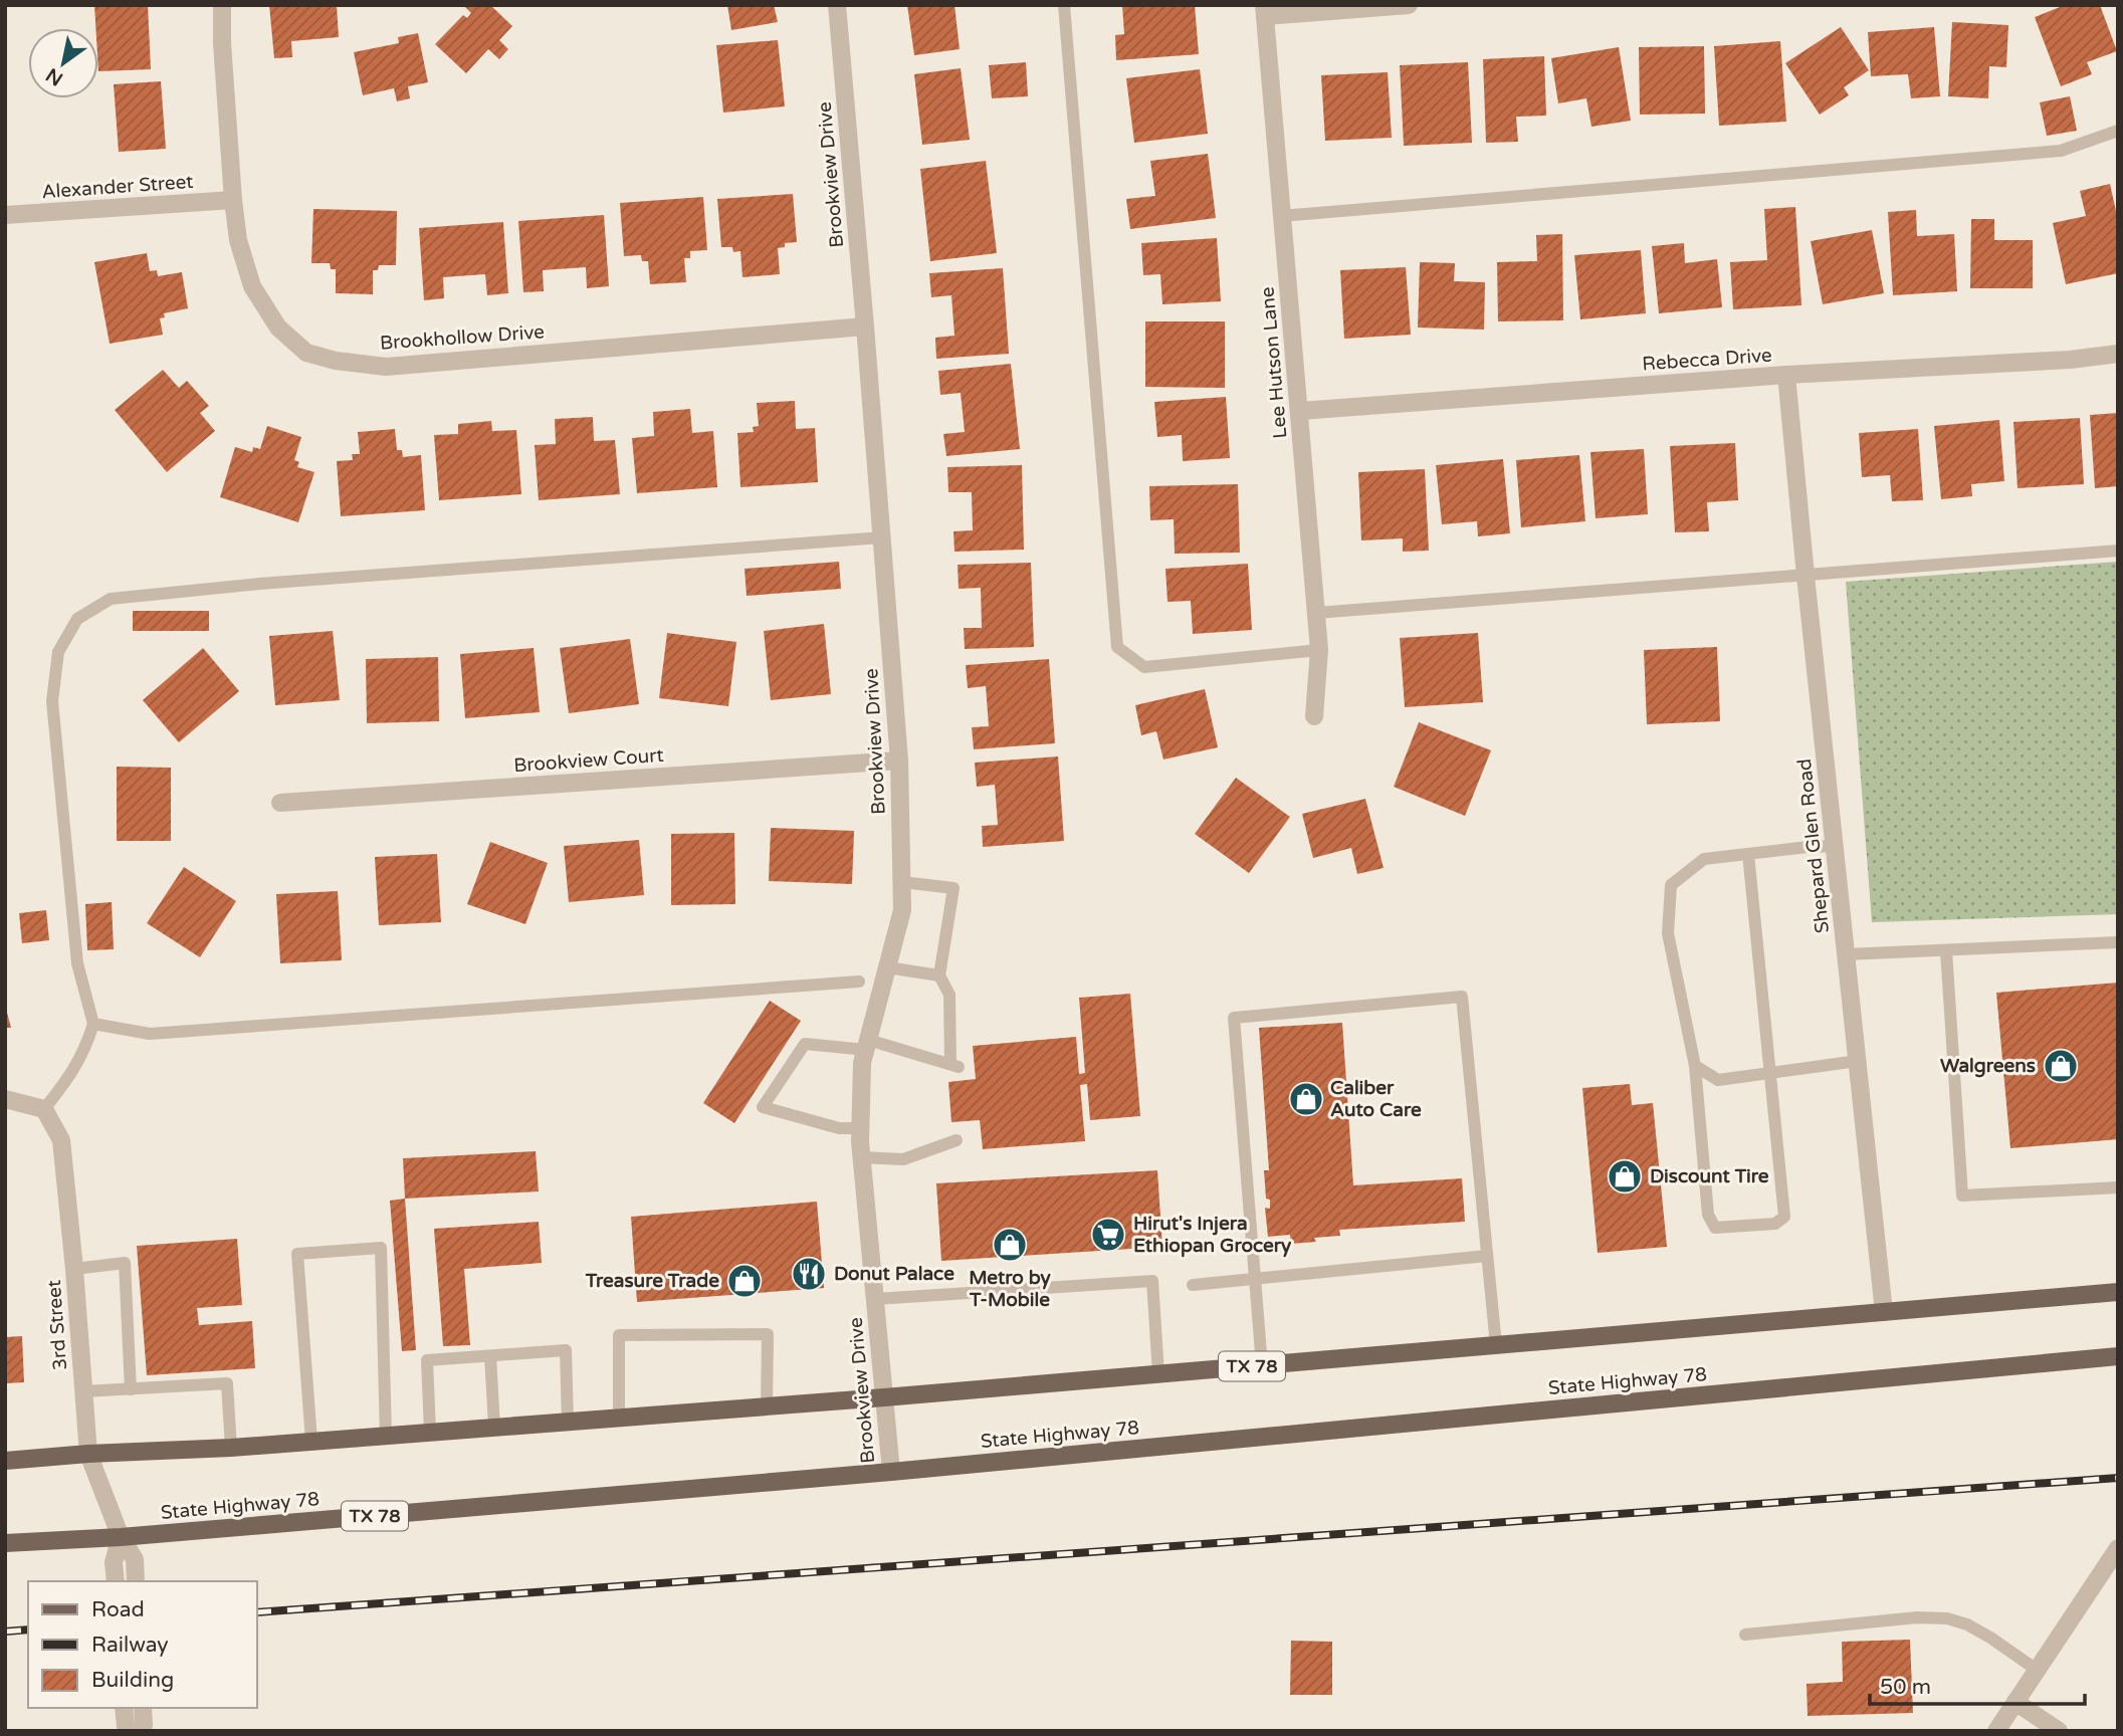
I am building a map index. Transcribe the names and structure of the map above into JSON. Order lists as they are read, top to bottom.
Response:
{
  "streets": {
    "main road": ["TX 78", "State Highway 78"],
    "street": [
      "Brookview Drive",
      "Alexander Street",
      "Brookhollow Drive",
      "Rebecca Drive",
      "Lee Hutson Lane",
      "Brookview Court",
      "Shepard Glen Road",
      "3rd Street"
    ]
  },
  "crossings": [
    ["Brookview Drive", "Brookhollow Drive"],
    ["Brookview Drive", "Brookview Court"],
    ["Brookview Drive", "TX 78"],
    ["Brookview Drive", "State Highway 78"],
    ["Alexander Street", "Brookhollow Drive"],
    ["Rebecca Drive", "Lee Hutson Lane"],
    ["Rebecca Drive", "Shepard Glen Road"],
    ["Shepard Glen Road", "TX 78"],
    ["3rd Street", "TX 78"],
    ["3rd Street", "State Highway 78"]
  ],
  "places": {
    "shop": [
      "Walgreens",
      "Caliber Auto Care",
      "Discount Tire",
      "Metro by T-Mobile",
      "Treasure Trade"
    ],
    "supermarket": ["Hirut's Injera Ethiopan Grocery"],
    "restaurant": ["Donut Palace"]
  },
  "legend": ["Road", "Railway", "Building"],
  "scale_bar": "50 m",
  "north": "bottom left"
}
